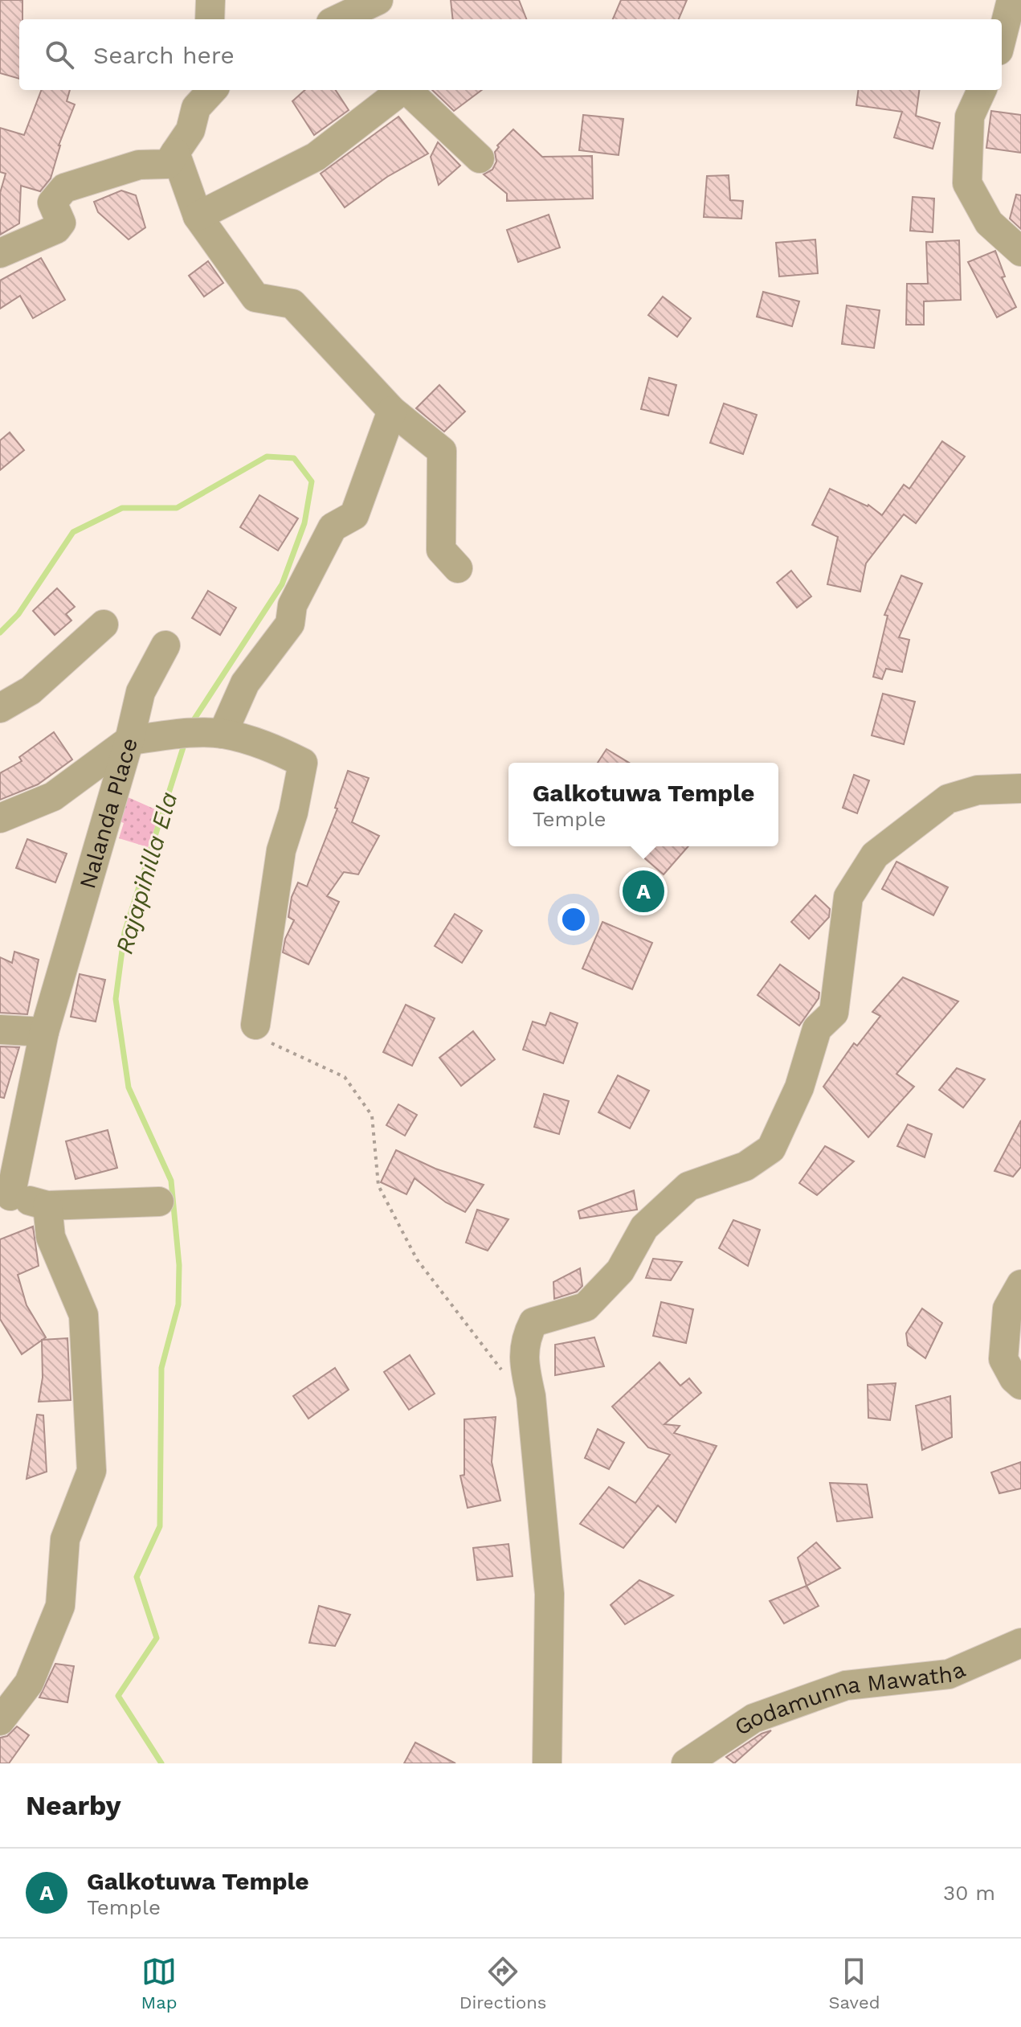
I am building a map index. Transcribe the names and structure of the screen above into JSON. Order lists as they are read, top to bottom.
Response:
{
  "streets": {
    "street": ["Nalanda Place", "Godamunna Mawatha"]
  },
  "water": ["Rajapihilla Ela"],
  "page": {
    "search": "Search here",
    "popup": ["Galkotuwa Temple", "Temple"],
    "pins": "A",
    "heading": "Nearby",
    "list": [
      {
        "mark": "A",
        "name": "Galkotuwa Temple",
        "note": "Temple",
        "value": "30 m"
      }
    ],
    "nav": ["Map", "Directions", "Saved"]
  }
}
